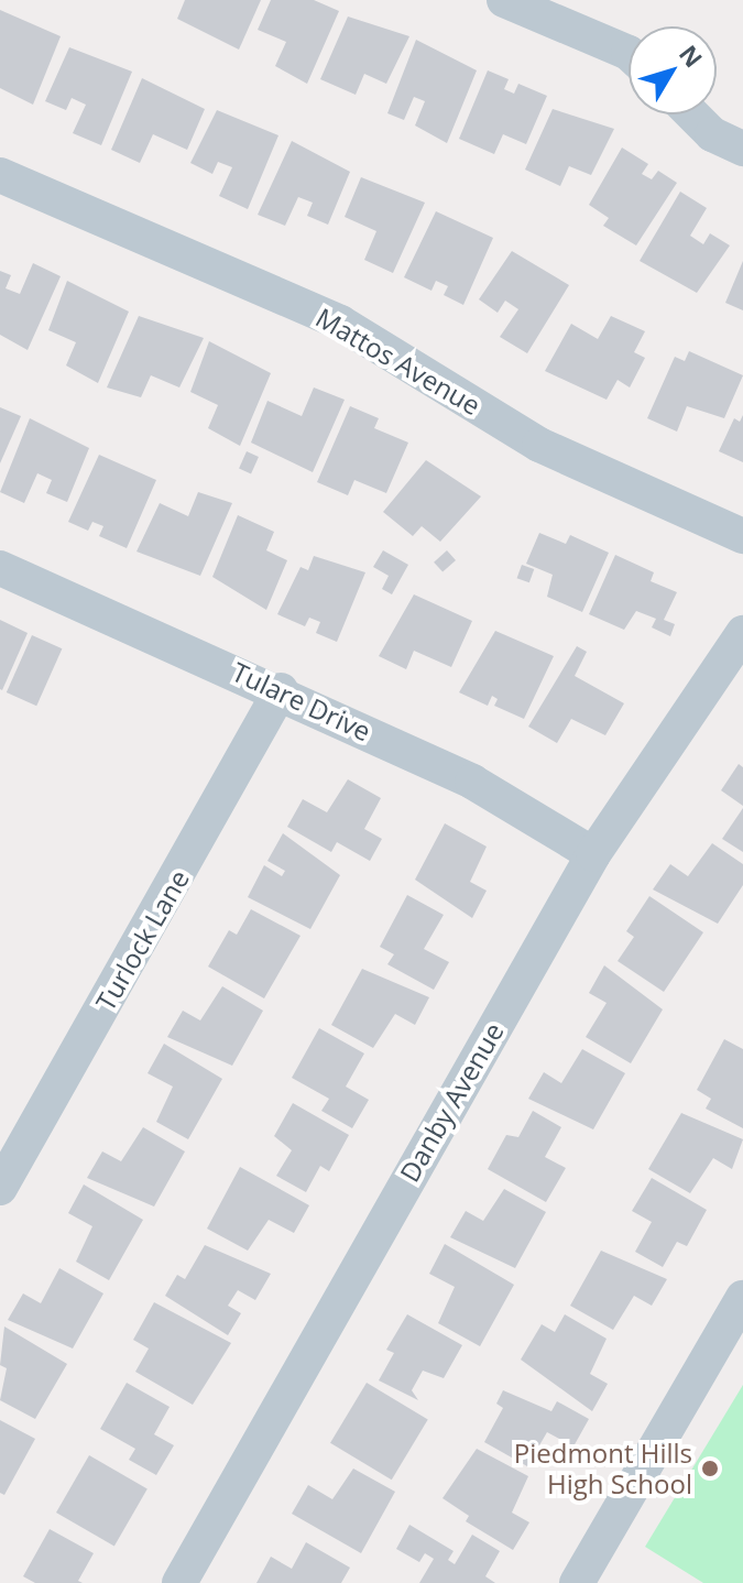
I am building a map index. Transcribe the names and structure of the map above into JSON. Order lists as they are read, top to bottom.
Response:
{
  "streets": {
    "street": [
      "Mattos Avenue",
      "Tulare Drive",
      "Turlock Lane",
      "Danby Avenue"
    ]
  },
  "crossings": [
    ["Tulare Drive", "Turlock Lane"],
    ["Tulare Drive", "Danby Avenue"]
  ],
  "places": ["Piedmont Hills High School"],
  "north": "top right"
}
